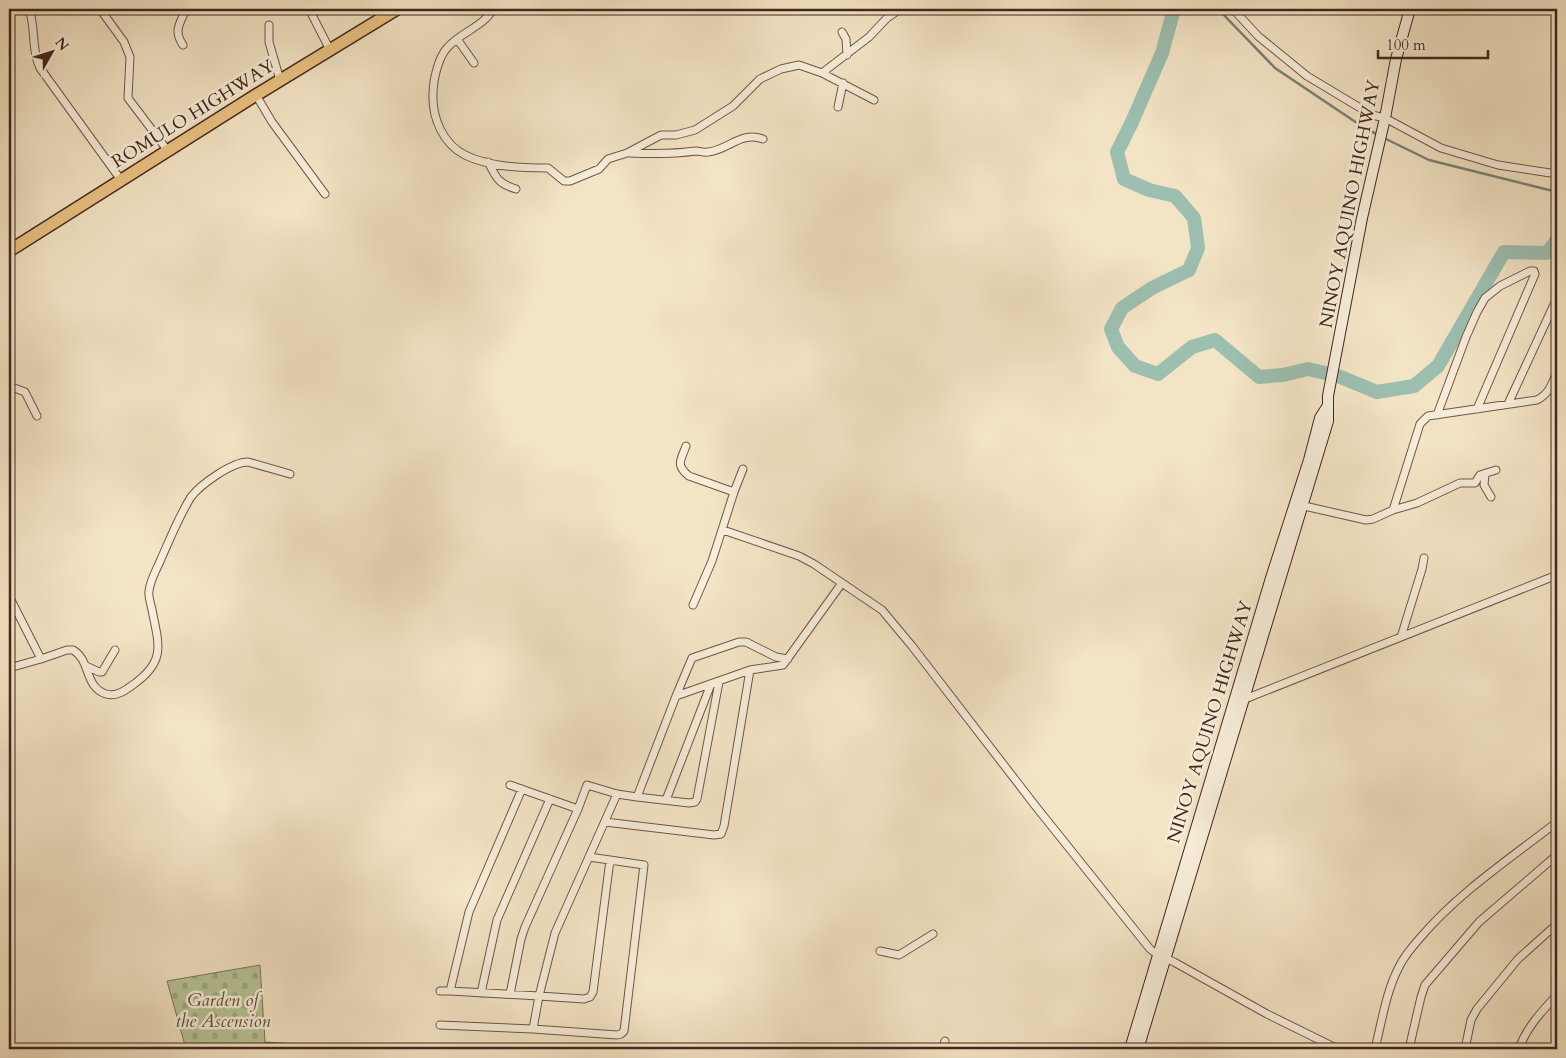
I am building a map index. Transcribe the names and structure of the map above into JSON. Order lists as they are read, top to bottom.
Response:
{
  "streets": {
    "highway": ["ROMULO HIGHWAY"],
    "main road": ["NINOY AQUINO HIGHWAY"]
  },
  "parks": ["Garden of the Ascension"],
  "scale_bar": "100 m",
  "north": "top right"
}
